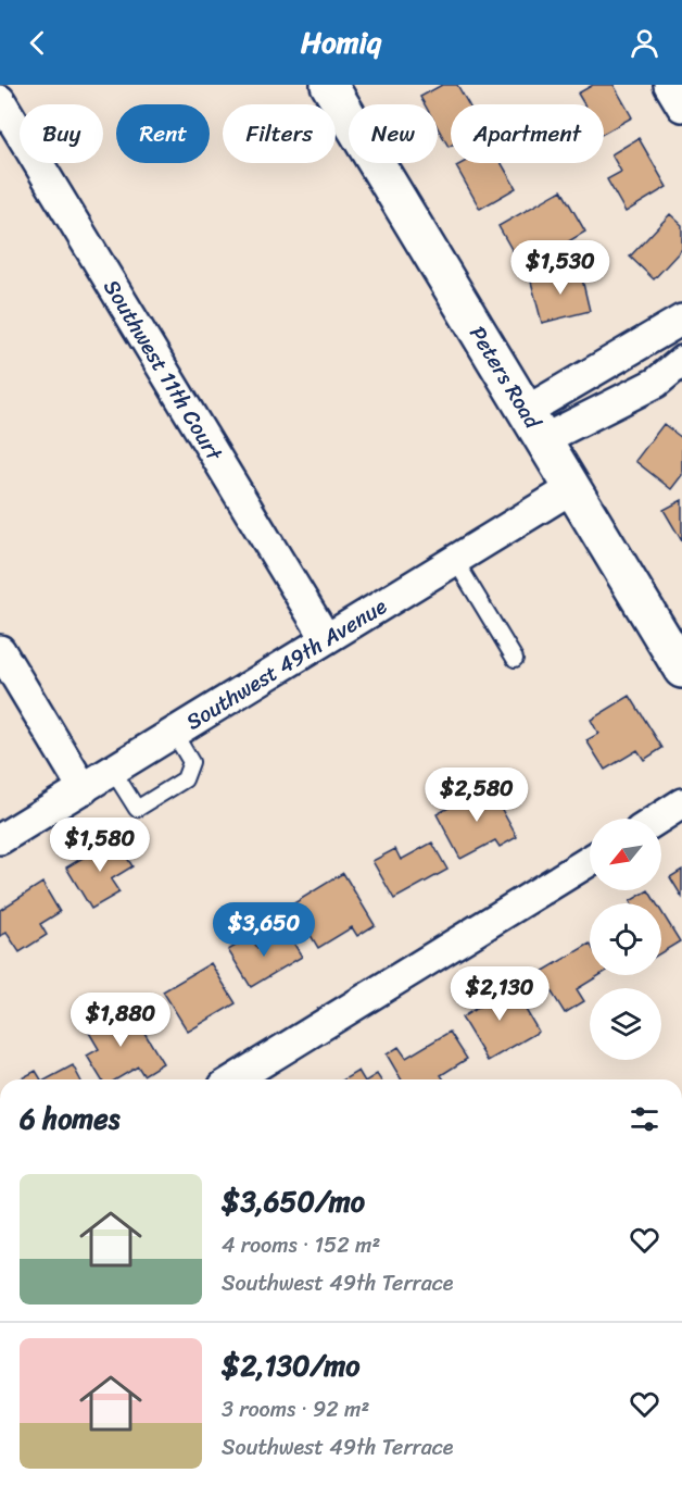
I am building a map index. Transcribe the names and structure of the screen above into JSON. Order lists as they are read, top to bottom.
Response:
{
  "streets": {
    "main road": ["Peters Road"],
    "street": ["Southwest 11th Court", "Southwest 49th Avenue"]
  },
  "crossings": [
    ["Southwest 11th Court", "Southwest 49th Avenue"],
    ["Peters Road", "Southwest 49th Avenue"]
  ],
  "north": "bottom left",
  "page": {
    "header": "Homiq",
    "chip": [
      "Buy",
      "Rent",
      "Filters",
      "New",
      "Apartment"
    ],
    "price": [
      "$1,530",
      "$2,580",
      "$1,580",
      "$3,650",
      "$2,130",
      "$1,880"
    ],
    "heading": "6 homes",
    "list": [
      {
        "name": "$3,650/mo",
        "note": "4 rooms · 152 m² · Southwest 49th Terrace"
      },
      {
        "name": "$2,130/mo",
        "note": "3 rooms · 92 m² · Southwest 49th Terrace"
      }
    ]
  }
}
